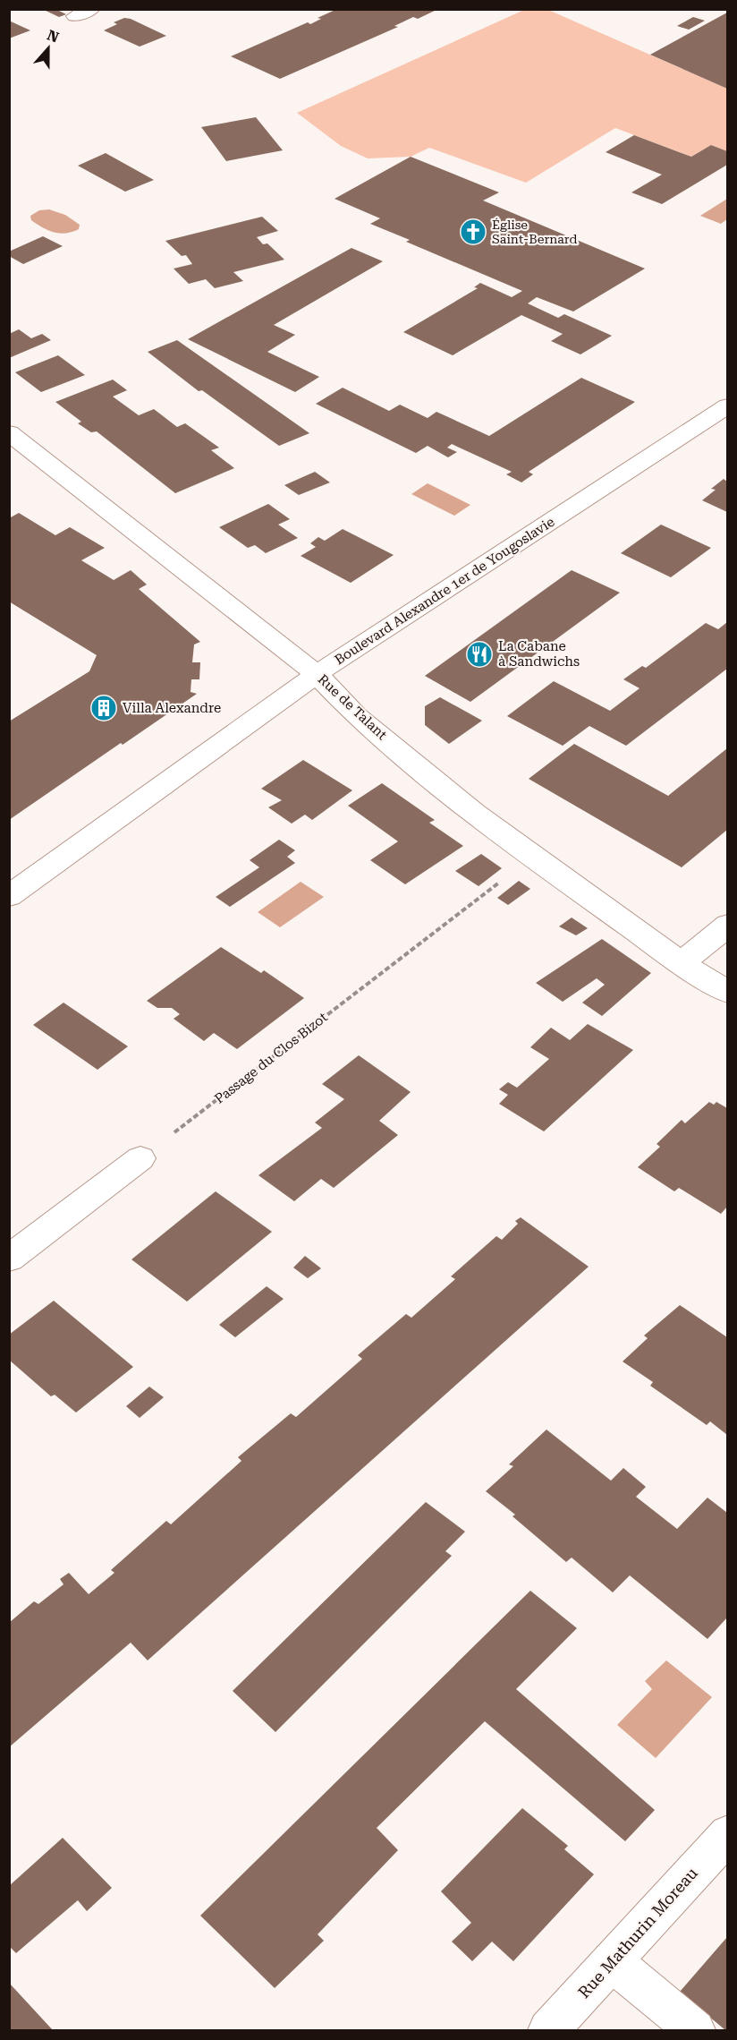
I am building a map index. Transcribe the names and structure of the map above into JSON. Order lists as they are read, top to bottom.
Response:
{
  "streets": {
    "street": ["Boulevard Alexandre 1er de Yougoslavie", "Rue de Talant", "Rue Mathurin Moreau"],
    "path": ["Passage du Clos Bizot"]
  },
  "crossings": [
    ["Boulevard Alexandre 1er de Yougoslavie", "Rue de Talant"],
    ["Rue de Talant", "Passage du Clos Bizot"]
  ],
  "places": {
    "church": ["Église Saint-Bernard"],
    "restaurant": ["La Cabane à Sandwichs"],
    "building": ["Villa Alexandre"]
  },
  "north": "top"
}
